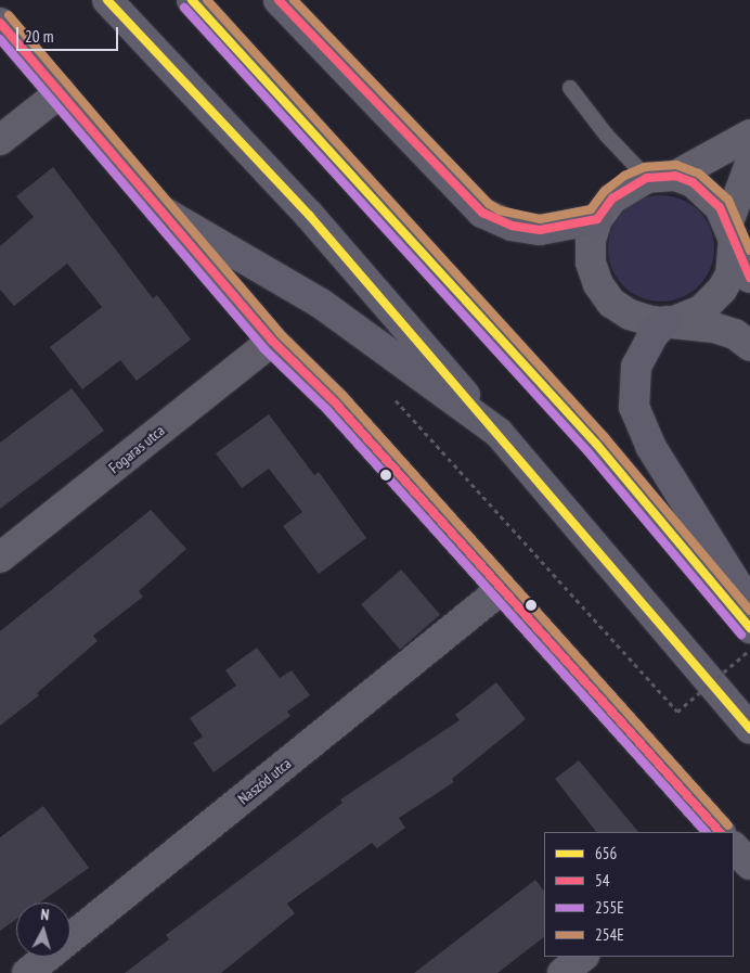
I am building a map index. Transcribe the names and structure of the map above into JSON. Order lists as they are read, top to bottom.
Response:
{
  "streets": {
    "street": ["Fogaras utca", "Naszód utca"]
  },
  "lines": [
    "transit line 656",
    "transit line 54",
    "transit line 254E",
    "transit line 255E"
  ],
  "legend": [
    "656",
    "54",
    "255E",
    "254E"
  ],
  "scale_bar": "20 m",
  "north": "top"
}
